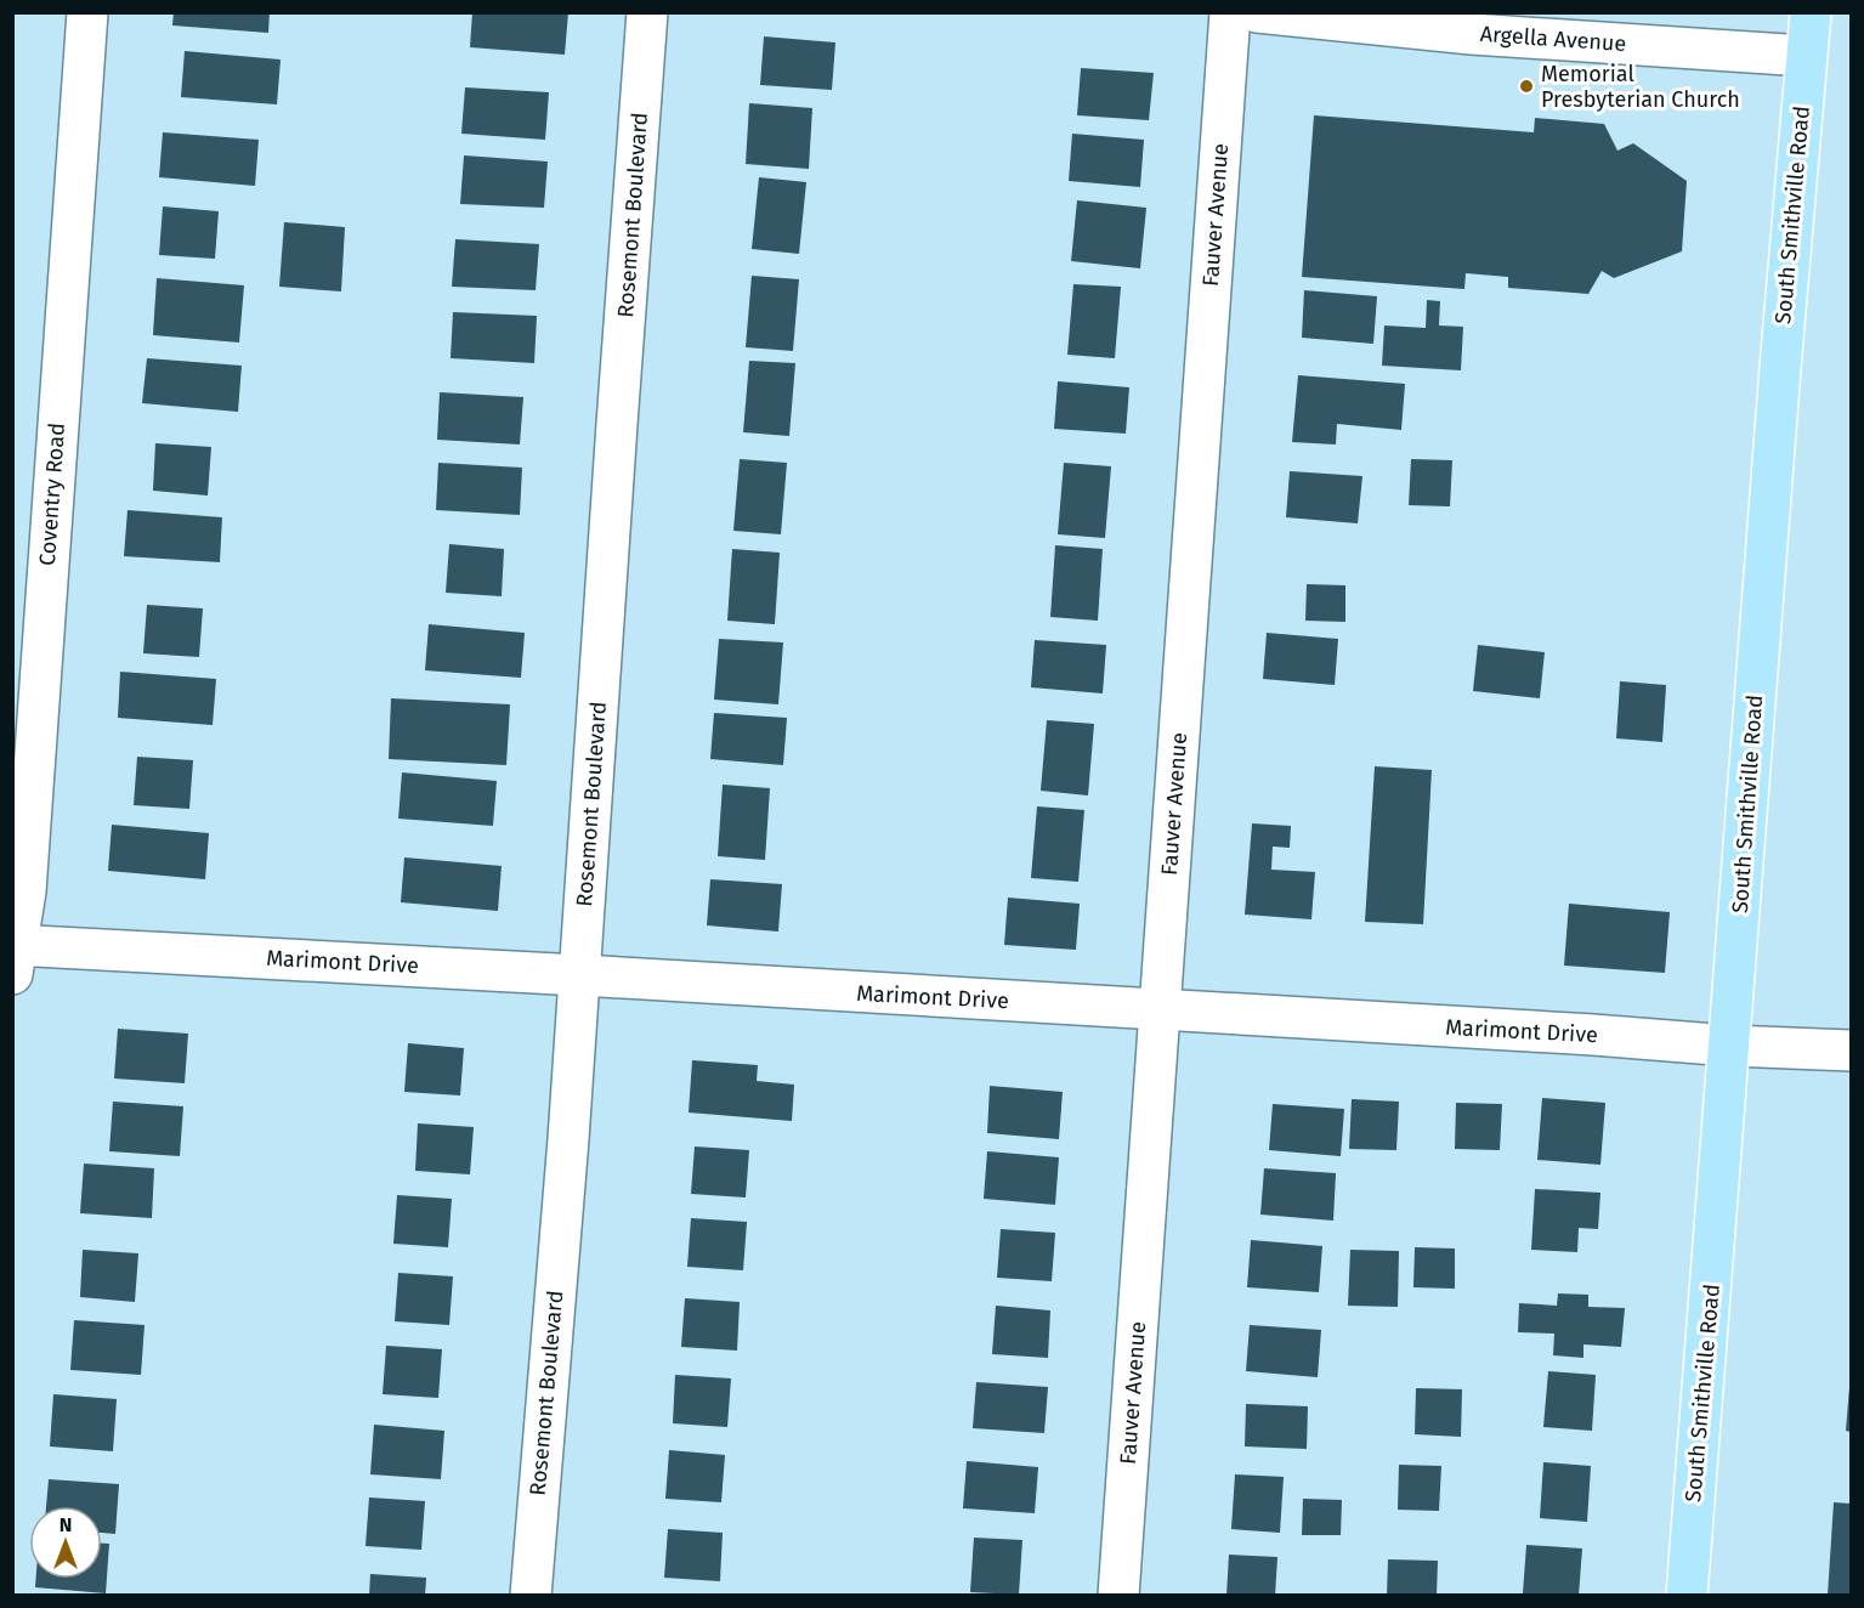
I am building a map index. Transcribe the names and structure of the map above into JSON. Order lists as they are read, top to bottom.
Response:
{
  "streets": {
    "main road": ["South Smithville Road"],
    "street": [
      "Argella Avenue",
      "Rosemont Boulevard",
      "Fauver Avenue",
      "Coventry Road",
      "Marimont Drive"
    ]
  },
  "crossings": [
    ["Argella Avenue", "South Smithville Road"],
    ["Rosemont Boulevard", "Marimont Drive"],
    ["Fauver Avenue", "Marimont Drive"],
    ["South Smithville Road", "Marimont Drive"],
    ["Coventry Road", "Marimont Drive"]
  ],
  "places": ["Memorial Presbyterian Church"],
  "north": "top"
}
